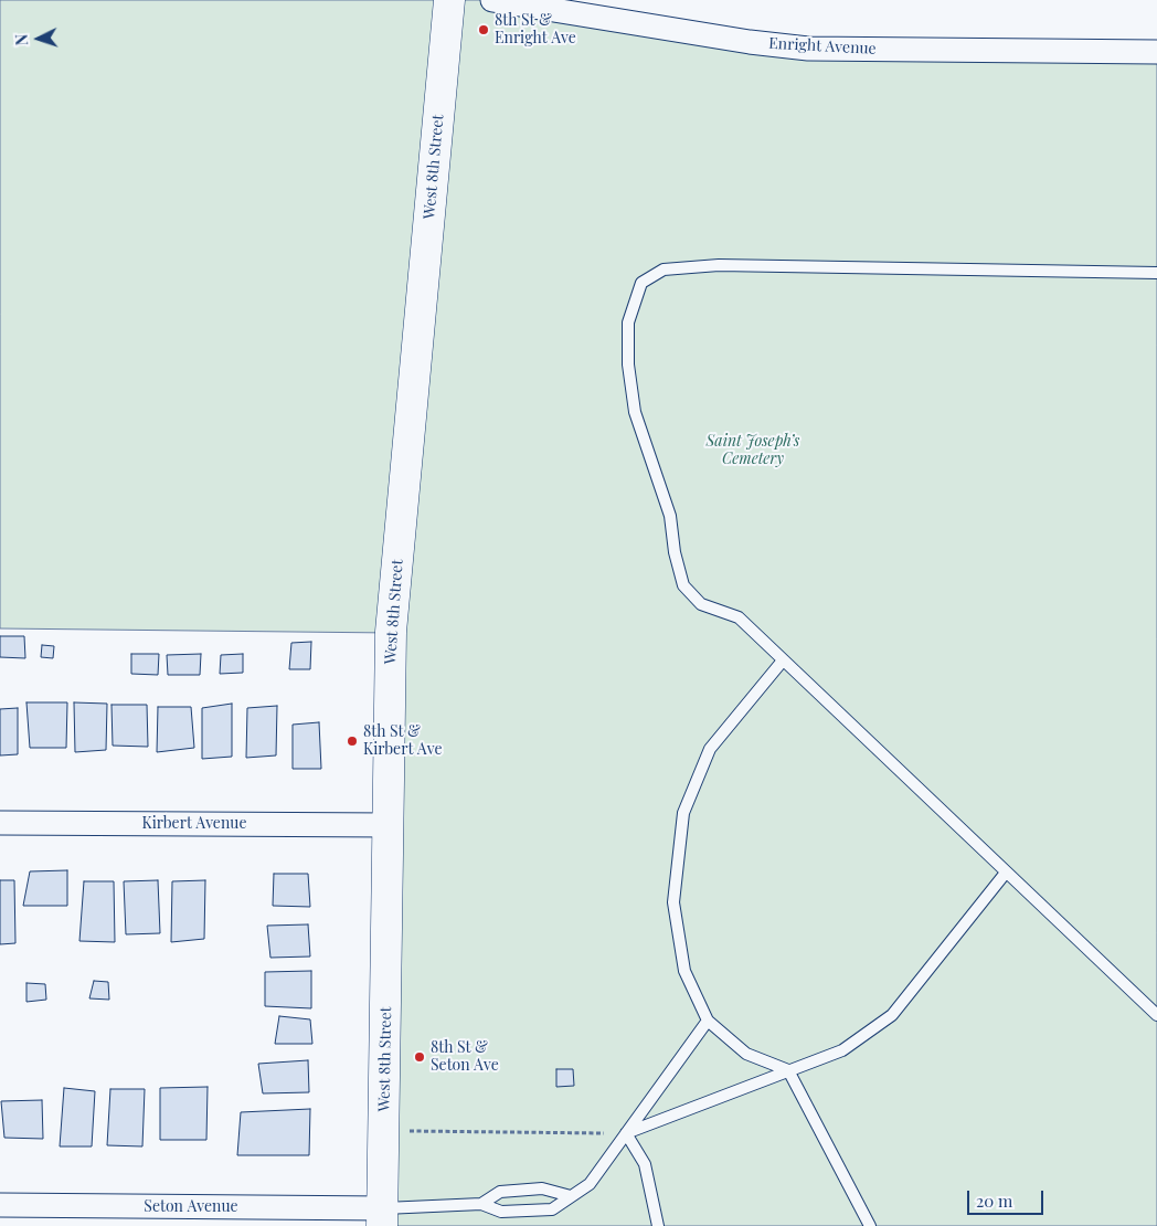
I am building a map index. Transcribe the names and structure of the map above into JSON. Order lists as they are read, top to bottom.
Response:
{
  "streets": {
    "street": [
      "Enright Avenue",
      "West 8th Street",
      "Kirbert Avenue",
      "Seton Avenue"
    ]
  },
  "crossings": [
    ["West 8th Street", "Kirbert Avenue"],
    ["West 8th Street", "Seton Avenue"]
  ],
  "parks": ["Saint Joseph’s Cemetery"],
  "places": ["8th St & Enright Ave", "8th St & Kirbert Ave", "8th St & Seton Ave"],
  "scale_bar": "20 m",
  "north": "left"
}
